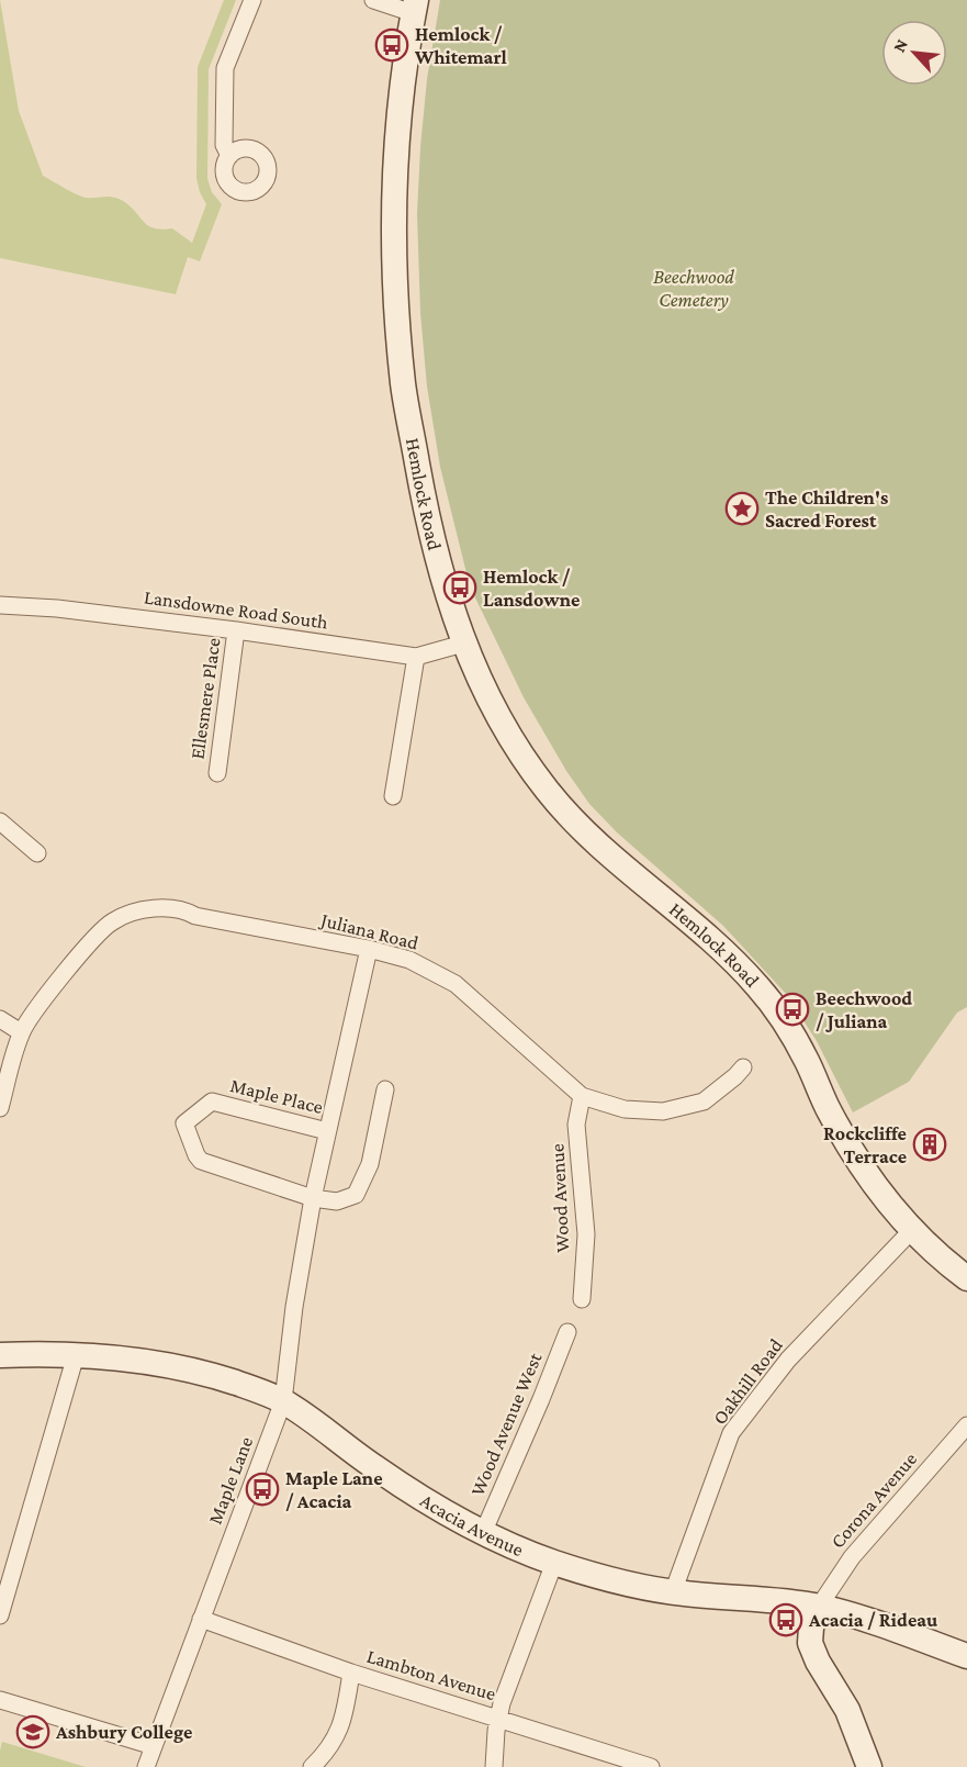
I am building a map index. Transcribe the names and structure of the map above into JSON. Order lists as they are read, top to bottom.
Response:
{
  "streets": {
    "main road": ["Hemlock Road", "Acacia Avenue"],
    "street": [
      "Lansdowne Road South",
      "Ellesmere Place",
      "Juliana Road",
      "Maple Place",
      "Wood Avenue",
      "Oakhill Road",
      "Wood Avenue West",
      "Maple Lane",
      "Corona Avenue",
      "Lambton Avenue"
    ]
  },
  "crossings": [
    ["Hemlock Road", "Lansdowne Road South"],
    ["Hemlock Road", "Oakhill Road"],
    ["Lansdowne Road South", "Ellesmere Place"],
    ["Juliana Road", "Wood Avenue"],
    ["Juliana Road", "Maple Lane"],
    ["Maple Place", "Maple Lane"],
    ["Oakhill Road", "Acacia Avenue"],
    ["Wood Avenue West", "Acacia Avenue"],
    ["Maple Lane", "Acacia Avenue"],
    ["Maple Lane", "Lambton Avenue"],
    ["Corona Avenue", "Acacia Avenue"]
  ],
  "parks": ["Beechwood Cemetery"],
  "places": {
    "bus stop": [
      "Hemlock / Whitemarl",
      "Hemlock / Lansdowne",
      "Beechwood / Juliana",
      "Maple Lane / Acacia",
      "Acacia / Rideau"
    ],
    "place": ["The Children's Sacred Forest"],
    "building": ["Rockcliffe Terrace"],
    "school or university": ["Ashbury College"]
  },
  "north": "top left"
}
